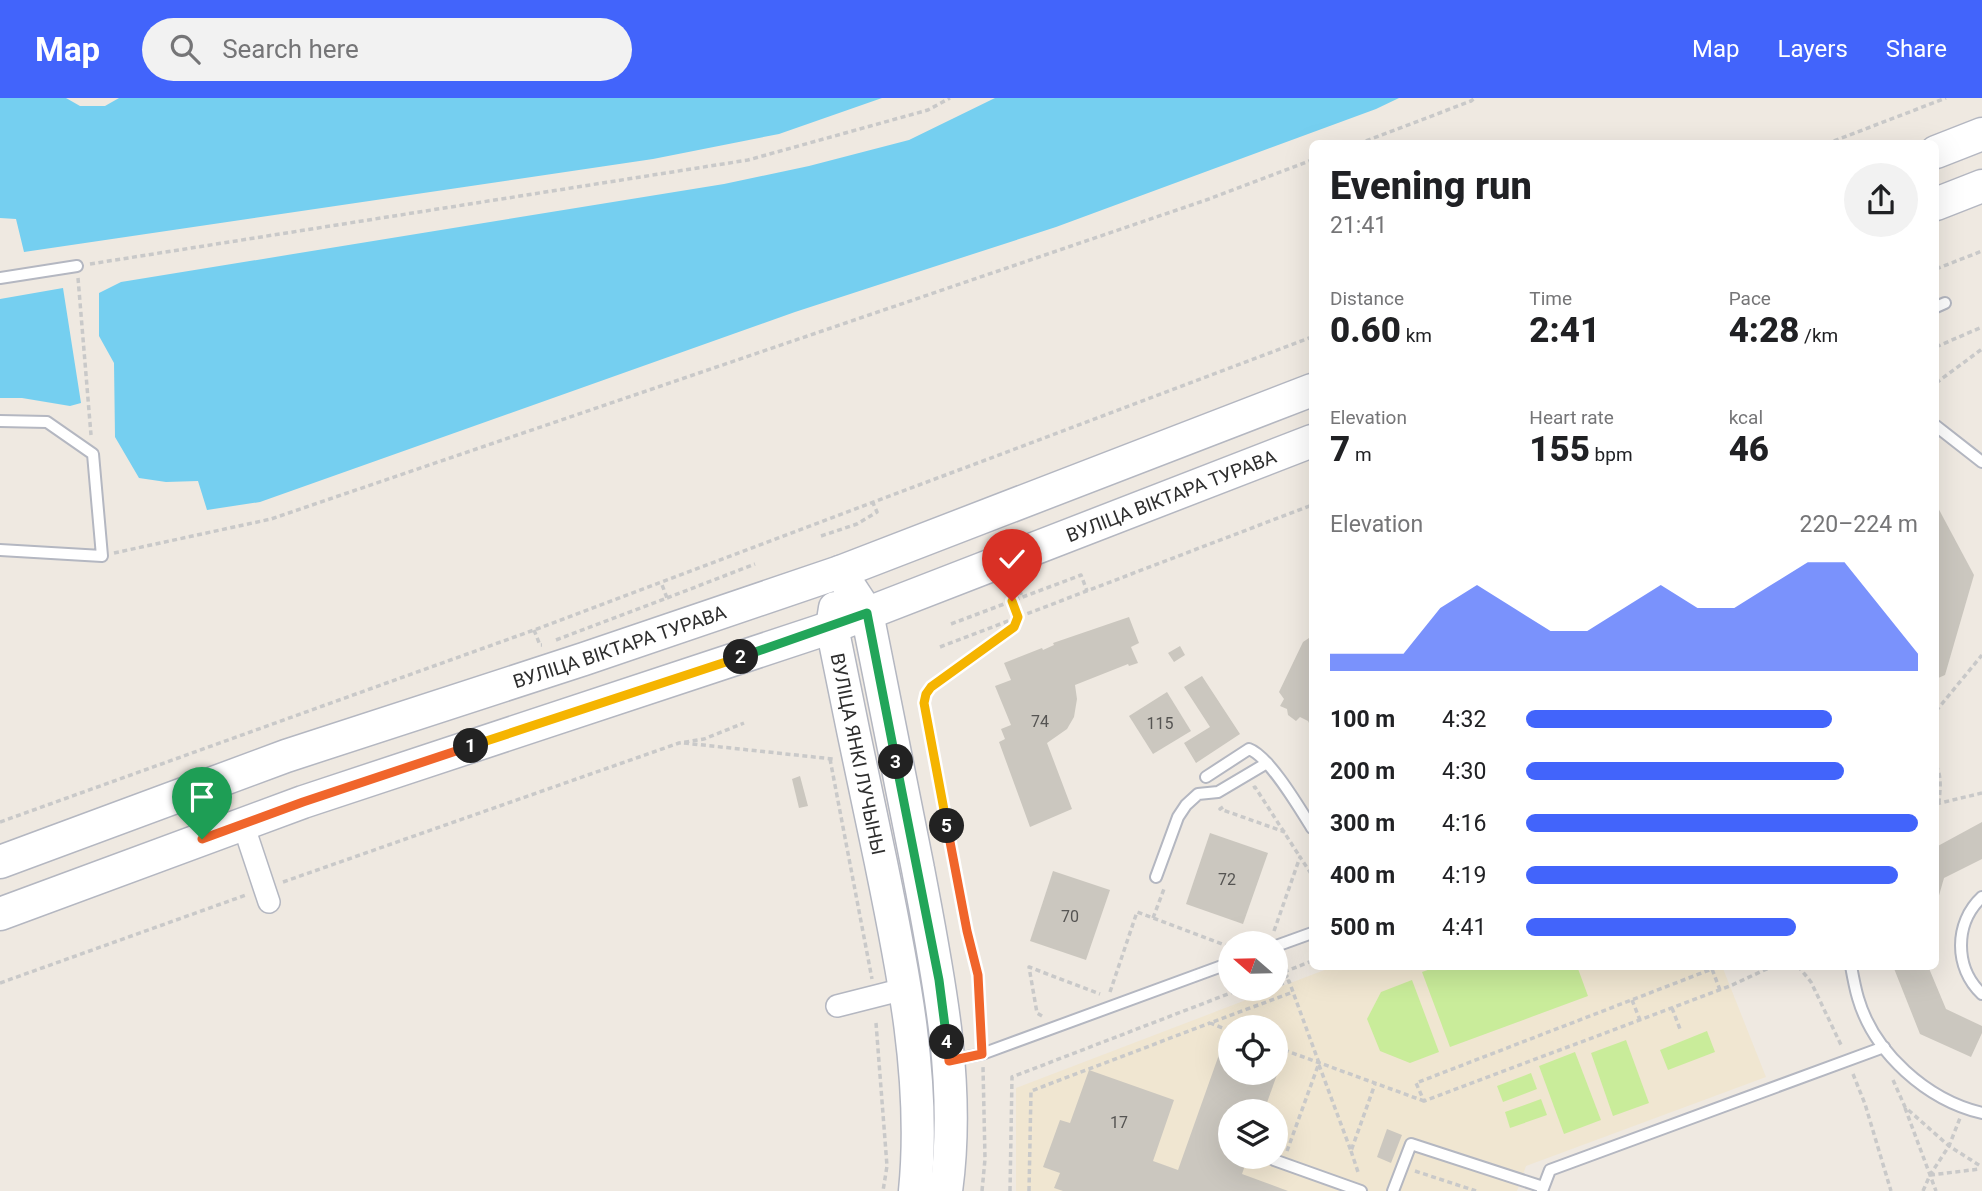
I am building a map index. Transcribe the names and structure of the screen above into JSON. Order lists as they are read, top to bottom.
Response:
{
  "streets": {
    "main road": ["ВУЛІЦА ВІКТАРА ТУРАВА", "ВУЛІЦА ЯНКІ ЛУЧЫНЫ"]
  },
  "crossings": [
    ["ВУЛІЦА ВІКТАРА ТУРАВА", "ВУЛІЦА ЯНКІ ЛУЧЫНЫ"]
  ],
  "house_numbers": [
    "74",
    "115",
    "72",
    "70",
    "17"
  ],
  "north": "left",
  "page": {
    "header": "Map",
    "search": "Search here",
    "nav": ["Map", "Layers", "Share"],
    "heading": ["Evening run", "21:41"],
    "stats": [
      ["Distance", "0.60 km"],
      ["Time", "2:41"],
      ["Pace", "4:28 /km"],
      ["Elevation", "7 m"],
      ["Heart rate", "155 bpm"],
      ["kcal", "46"]
    ],
    "chart": ["Elevation", "220–224 m"],
    "pins": [
      "2",
      "1",
      "3",
      "5",
      "4"
    ],
    "list": [
      {
        "name": "100 m",
        "note": "4:32"
      },
      {
        "name": "200 m",
        "note": "4:30"
      },
      {
        "name": "300 m",
        "note": "4:16"
      },
      {
        "name": "400 m",
        "note": "4:19"
      },
      {
        "name": "500 m",
        "note": "4:41"
      }
    ]
  }
}
